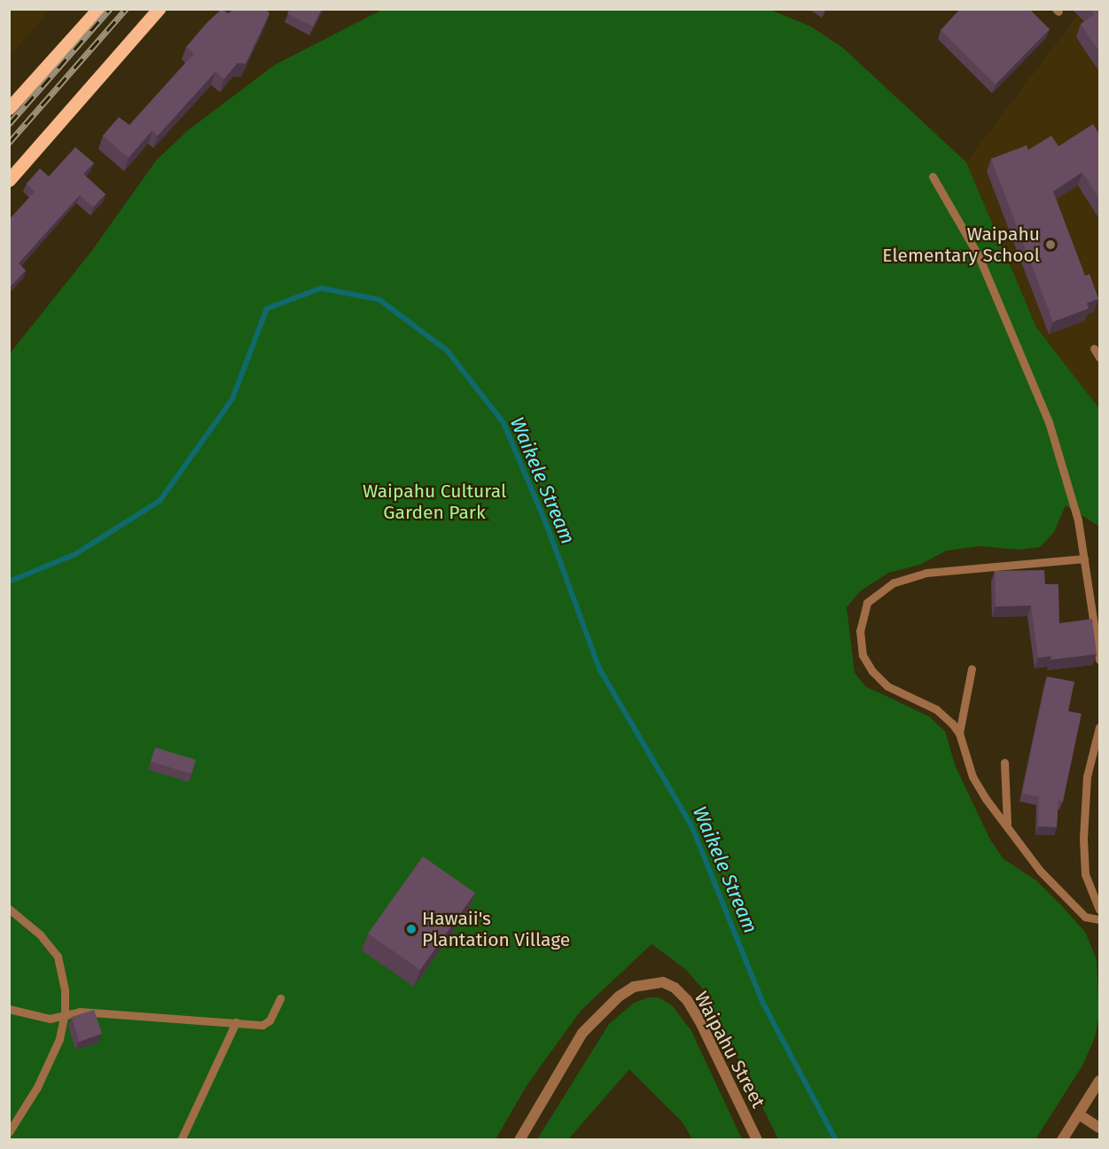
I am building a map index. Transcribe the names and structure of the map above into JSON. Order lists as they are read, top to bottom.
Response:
{
  "streets": {
    "street": ["Waipahu Street"]
  },
  "water": ["Waikele Stream"],
  "parks": ["Waipahu Cultural Garden Park"],
  "places": ["Waipahu Elementary School", "Hawaii's Plantation Village"]
}
